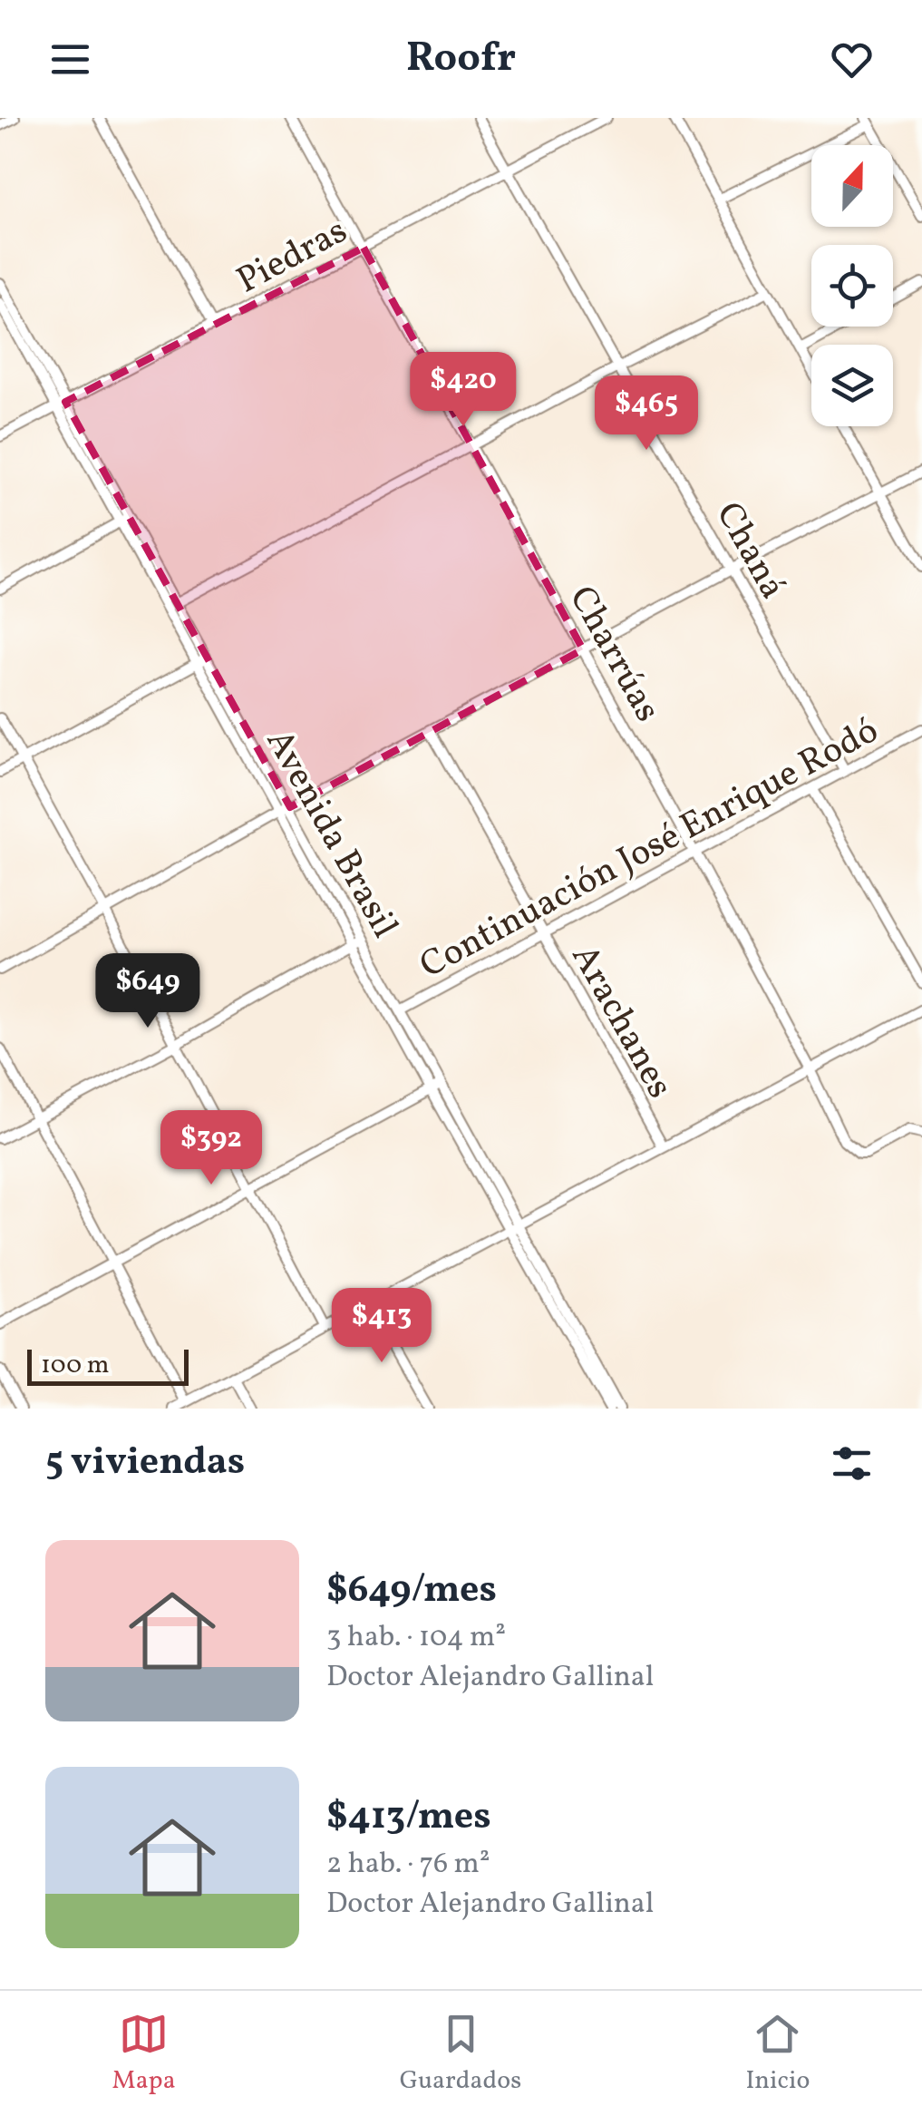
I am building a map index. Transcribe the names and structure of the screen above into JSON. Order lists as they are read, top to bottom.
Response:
{
  "streets": {
    "street": [
      "Piedras",
      "Chaná",
      "Charrúas",
      "Avenida Brasil",
      "Continuación José Enrique Rodó",
      "Arachanes"
    ]
  },
  "crossings": [
    ["Piedras", "Chaná"],
    ["Piedras", "Charrúas"],
    ["Piedras", "Avenida Brasil"],
    ["Chaná", "Continuación José Enrique Rodó"],
    ["Charrúas", "Continuación José Enrique Rodó"],
    ["Avenida Brasil", "Continuación José Enrique Rodó"],
    ["Continuación José Enrique Rodó", "Arachanes"]
  ],
  "scale_bar": "100 m",
  "north": "top",
  "page": {
    "header": "Roofr",
    "price": [
      "$420",
      "$465",
      "$649",
      "$392",
      "$413"
    ],
    "scale": "100 m",
    "heading": "5 viviendas",
    "list": [
      {
        "name": "$649/mes",
        "note": "3 hab. · 104 m² · Doctor Alejandro Gallinal"
      },
      {
        "name": "$413/mes",
        "note": "2 hab. · 76 m² · Doctor Alejandro Gallinal"
      }
    ],
    "tabs": ["Mapa", "Guardados", "Inicio"]
  }
}
